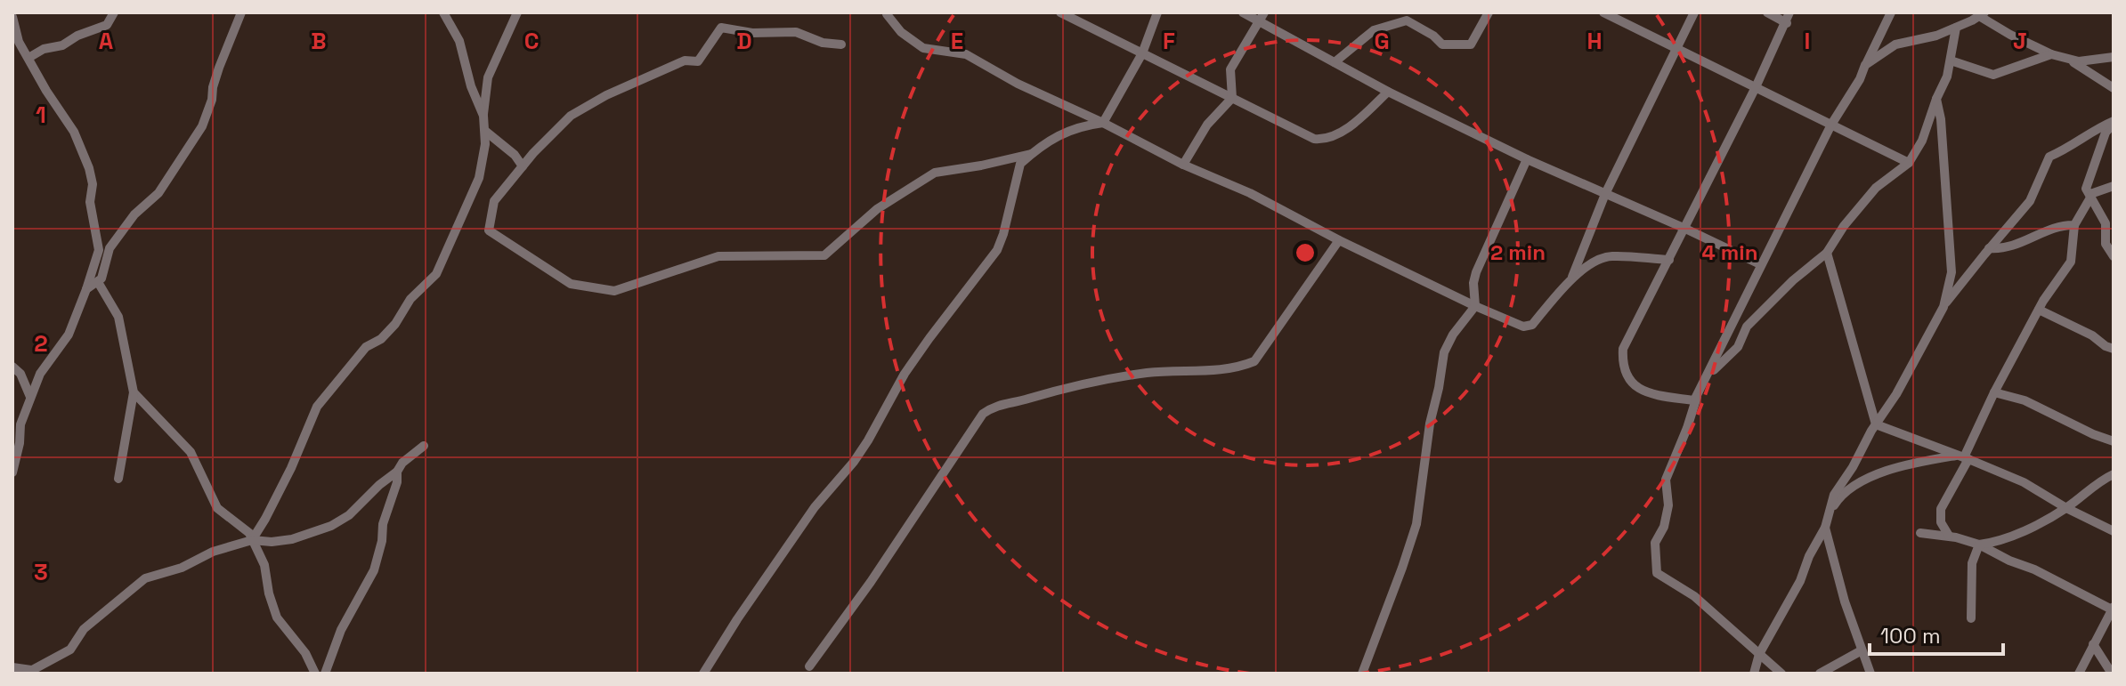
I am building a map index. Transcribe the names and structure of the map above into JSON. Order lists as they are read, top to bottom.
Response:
{
  "scale_bar": "100 m",
  "grid": {
    "columns": [
      "A",
      "B",
      "C",
      "D",
      "E",
      "F",
      "G",
      "H",
      "I",
      "J"
    ],
    "rows": ["1", "2", "3"]
  },
  "rings": ["2 min", "4 min"]
}
